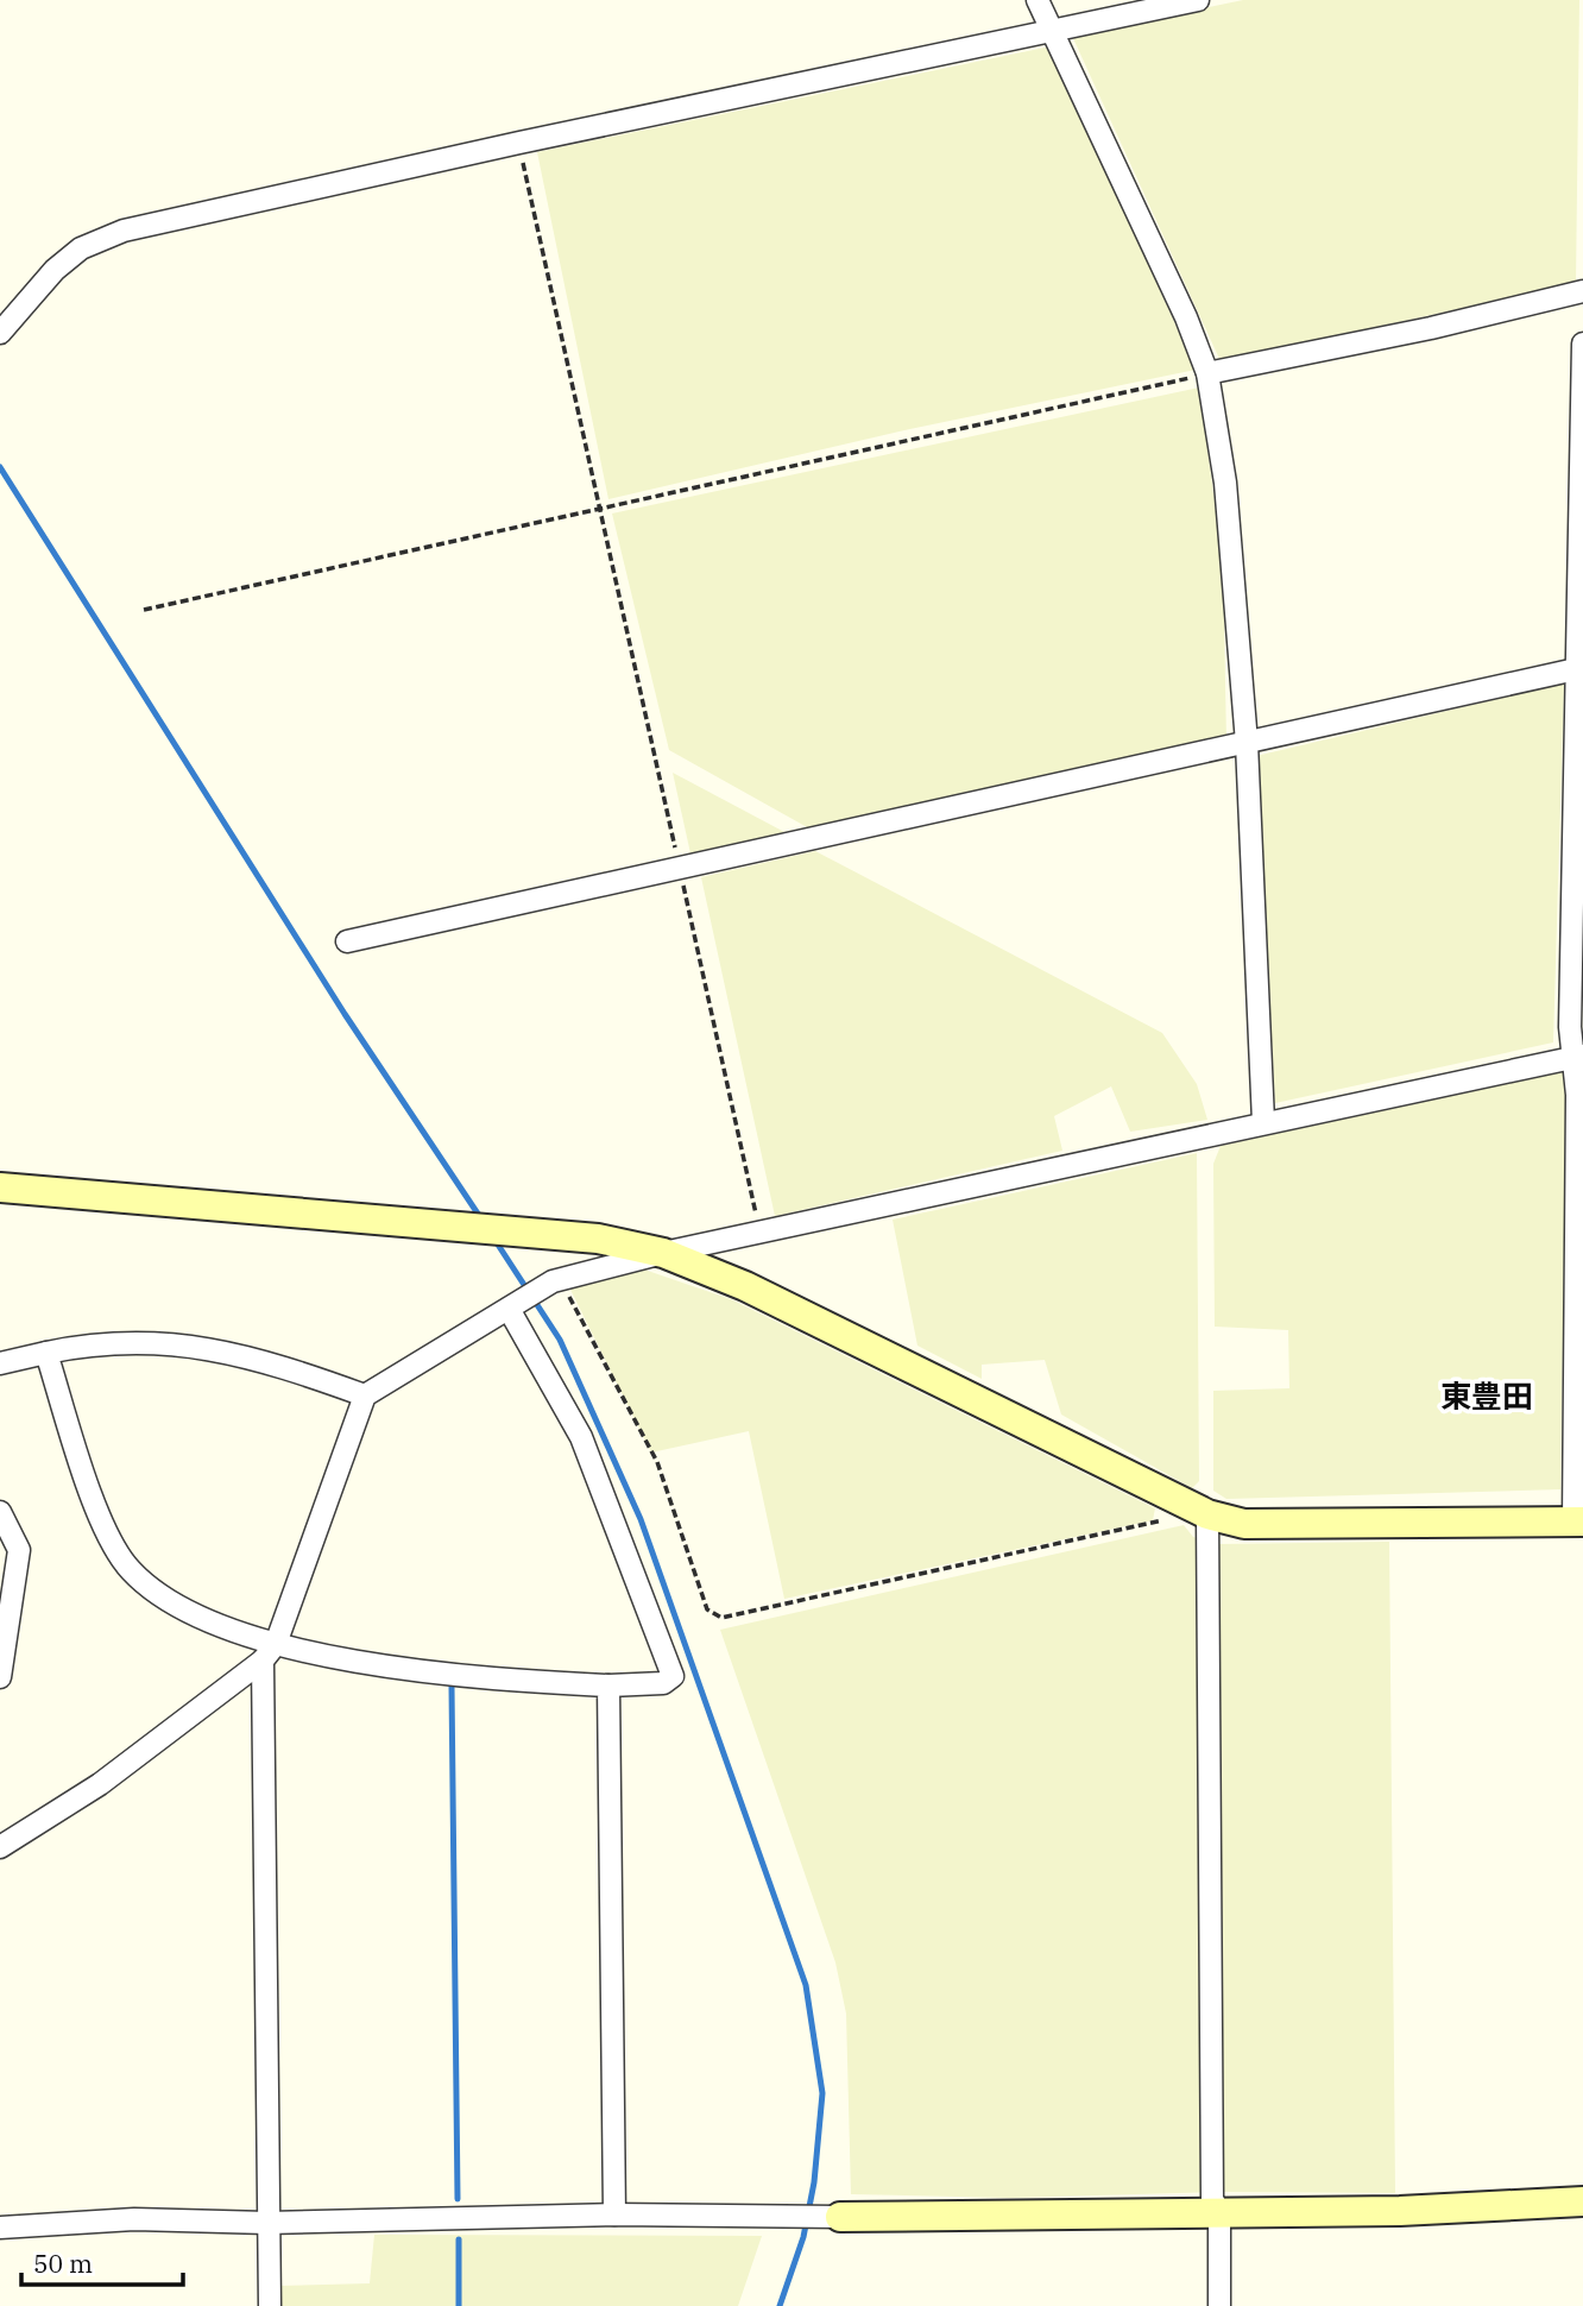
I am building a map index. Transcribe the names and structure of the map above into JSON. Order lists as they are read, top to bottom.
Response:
{
  "districts": ["東豊田"],
  "scale_bar": "50 m"
}
